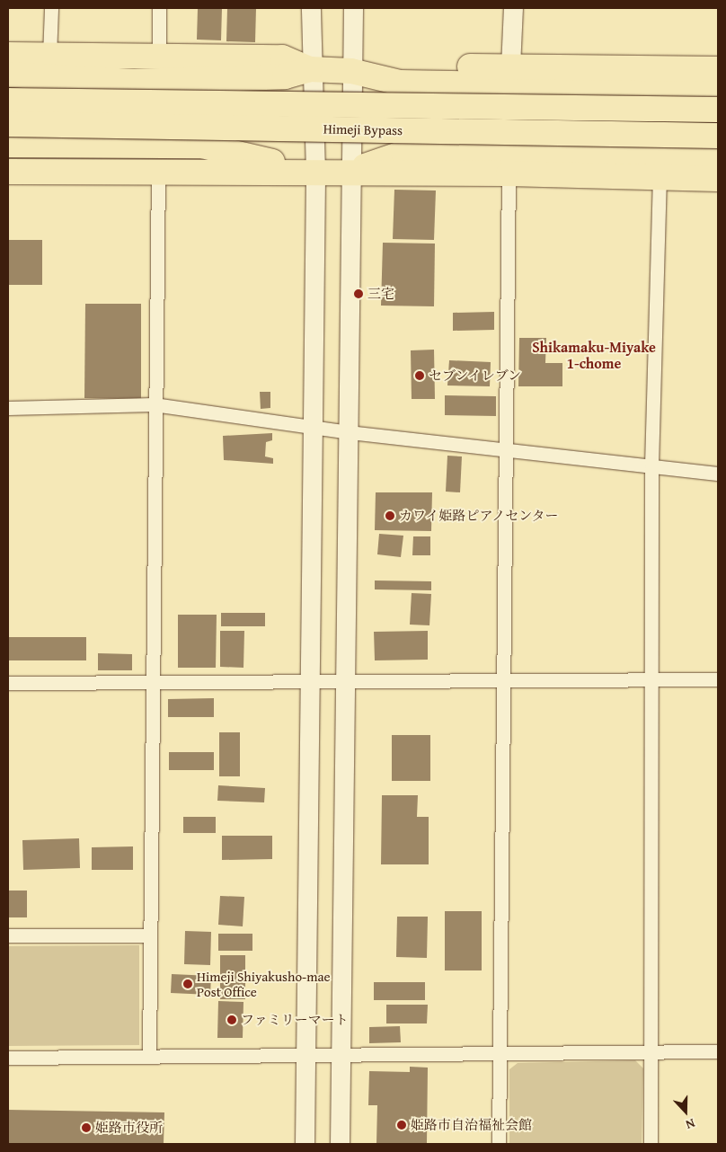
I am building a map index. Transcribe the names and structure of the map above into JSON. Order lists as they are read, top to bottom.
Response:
{
  "streets": {
    "highway": ["Himeji Bypass"]
  },
  "districts": ["Shikamaku-Miyake 1-chome"],
  "places": [
    "三宅",
    "セブンイレブン",
    "カワイ姫路ピアノセンター",
    "Himeji Shiyakusho-mae Post Office",
    "ファミリーマート",
    "姫路市自治福祉会館",
    "姫路市役所"
  ],
  "north": "bottom"
}
